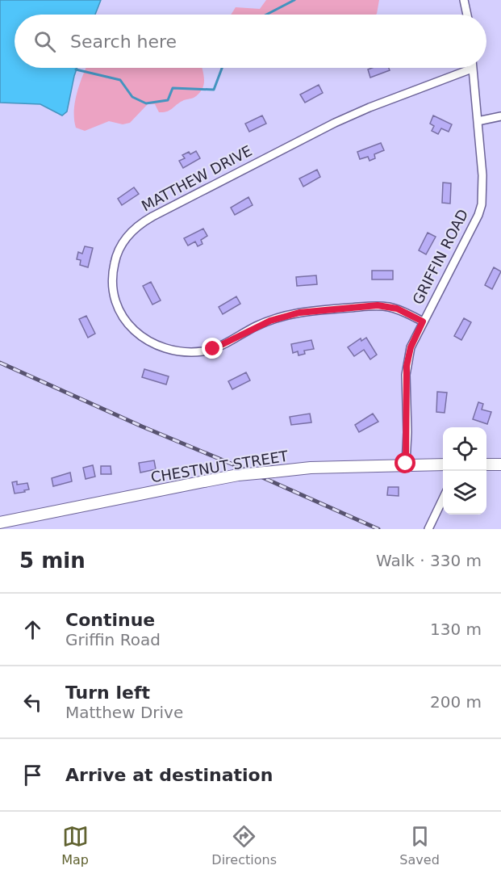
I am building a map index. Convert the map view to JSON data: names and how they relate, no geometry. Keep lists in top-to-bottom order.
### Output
{
  "streets": {
    "main road": ["CHESTNUT STREET"],
    "street": ["MATTHEW DRIVE", "GRIFFIN ROAD"]
  },
  "crossings": [
    ["MATTHEW DRIVE", "GRIFFIN ROAD"],
    ["GRIFFIN ROAD", "CHESTNUT STREET"]
  ],
  "page": {
    "search": "Search here",
    "heading": ["5 min", "Walk · 330 m"],
    "list": [
      ["Continue", "Griffin Road", "130 m"],
      ["Turn left", "Matthew Drive", "200 m"],
      "Arrive at destination"
    ],
    "nav": ["Map", "Directions", "Saved"]
  }
}
